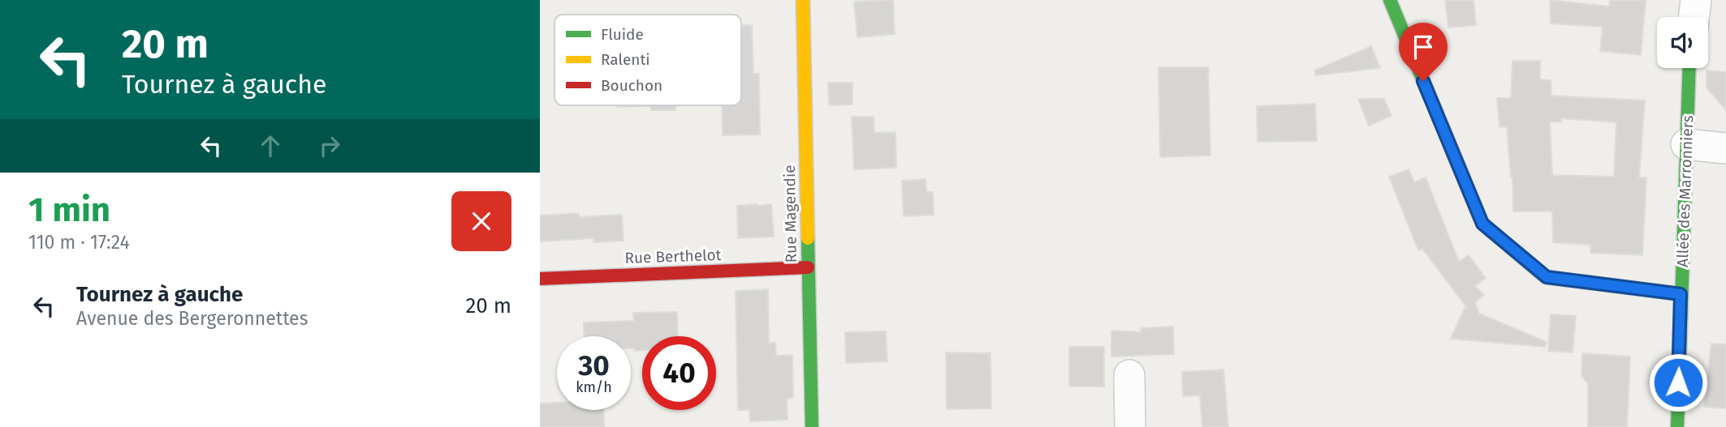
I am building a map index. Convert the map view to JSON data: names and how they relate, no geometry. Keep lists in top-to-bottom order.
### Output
{
  "streets": {
    "street": ["Allée des Marronniers", "Rue Magendie", "Rue Berthelot"]
  },
  "crossings": [
    ["Rue Magendie", "Rue Berthelot"]
  ],
  "legend": ["Fluide", "Ralenti", "Bouchon"],
  "page": {
    "turn": ["20 m", "Tournez à gauche"],
    "heading": ["1 min", "110 m · 17:24"],
    "list": [
      {
        "name": "Tournez à gauche",
        "note": "Avenue des Bergeronnettes",
        "value": "20 m"
      }
    ],
    "speed": "30 km/h",
    "limit": "40"
  }
}
